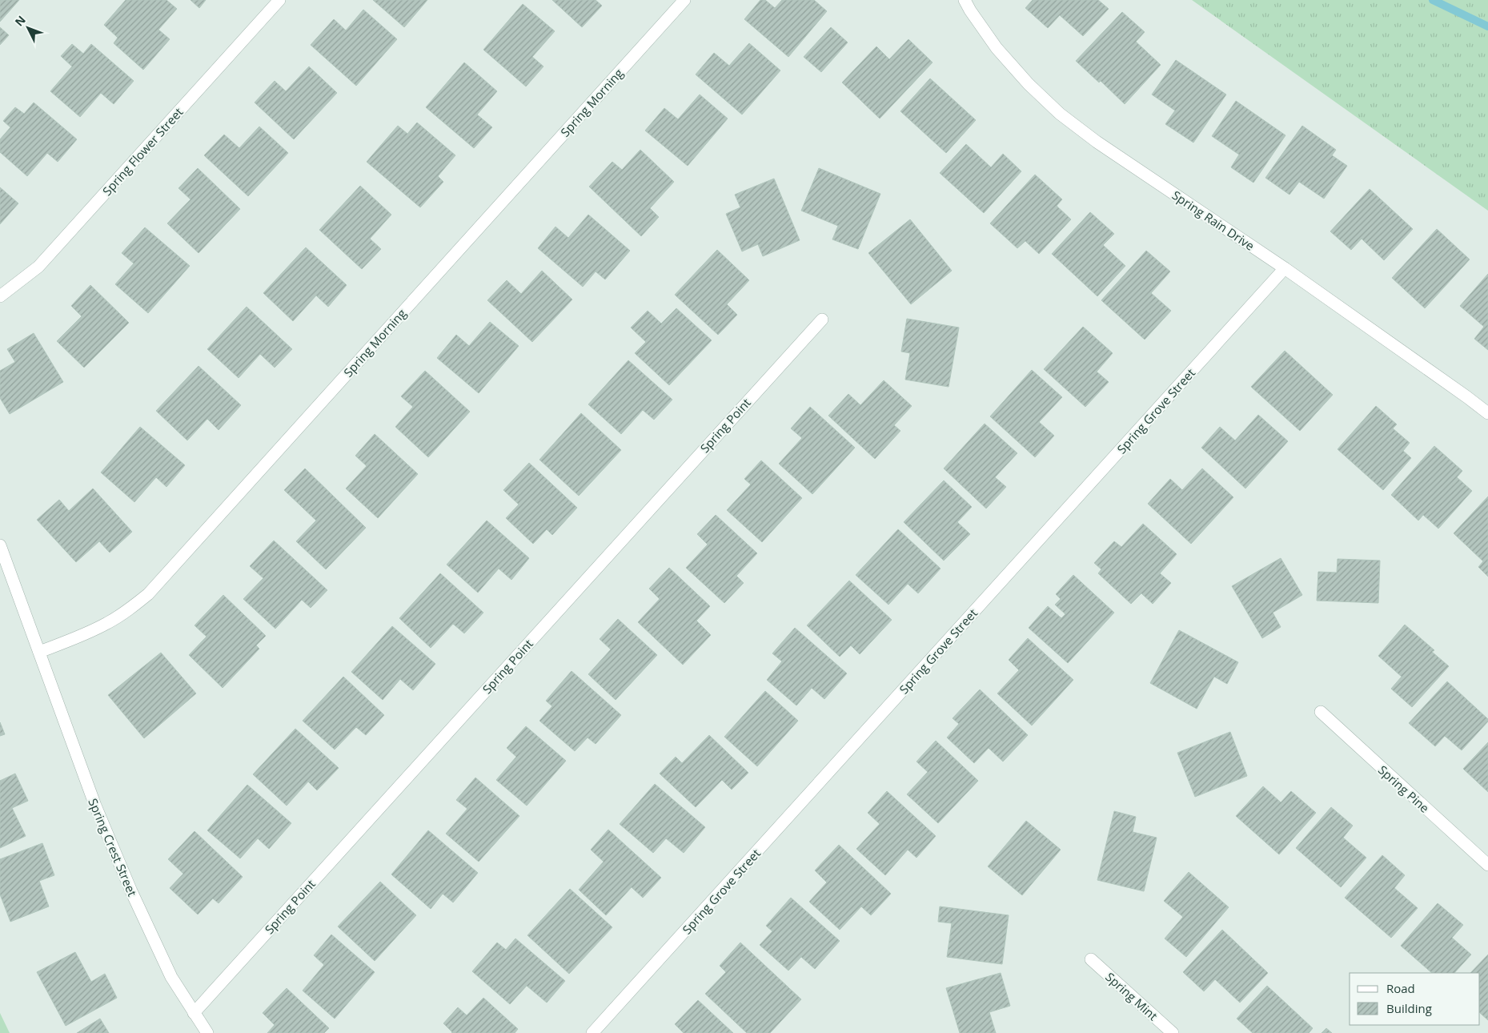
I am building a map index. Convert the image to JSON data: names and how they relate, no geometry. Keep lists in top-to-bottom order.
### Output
{
  "streets": {
    "street": [
      "Spring Morning",
      "Spring Flower Street",
      "Spring Rain Drive",
      "Spring Grove Street",
      "Spring Point",
      "Spring Pine",
      "Spring Crest Street",
      "Spring Mint"
    ]
  },
  "crossings": [
    ["Spring Morning", "Spring Crest Street"],
    ["Spring Rain Drive", "Spring Grove Street"],
    ["Spring Point", "Spring Crest Street"]
  ],
  "legend": ["Road", "Building"],
  "north": "top left"
}
